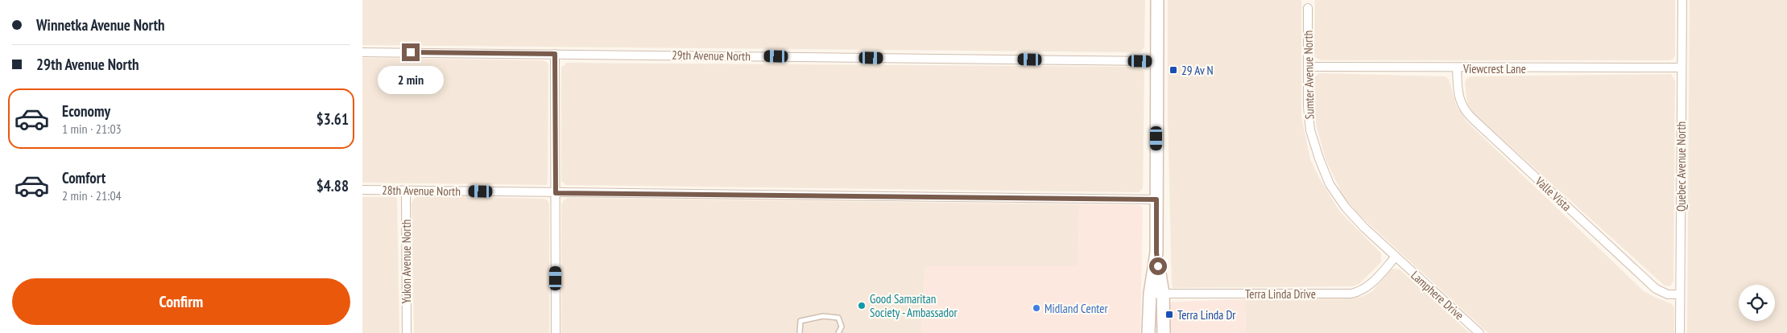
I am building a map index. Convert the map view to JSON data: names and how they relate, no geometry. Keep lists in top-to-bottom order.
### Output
{
  "streets": {
    "street": [
      "29th Avenue North",
      "Viewcrest Lane",
      "Sumter Avenue North",
      "Quebec Avenue North",
      "28th Avenue North",
      "Valle Vista",
      "Yukon Avenue North",
      "Terra Linda Drive",
      "Lamphere Drive"
    ]
  },
  "crossings": [
    ["Viewcrest Lane", "Sumter Avenue North"],
    ["Viewcrest Lane", "Quebec Avenue North"],
    ["Viewcrest Lane", "Valle Vista"],
    ["Sumter Avenue North", "Terra Linda Drive"],
    ["Sumter Avenue North", "Lamphere Drive"],
    ["Quebec Avenue North", "Valle Vista"],
    ["28th Avenue North", "Yukon Avenue North"],
    ["Terra Linda Drive", "Lamphere Drive"]
  ],
  "places": {
    "transit": ["29 Av N", "Terra Linda Dr"],
    "other": ["Good Samaritan Society - Ambassador", "Midland Center"]
  },
  "page": {
    "banner": ["Winnetka Avenue North", "29th Avenue North"],
    "bubble": "2 min",
    "list": [
      {
        "name": "Economy",
        "note": "1 min · 21:03",
        "value": "$3.61"
      },
      {
        "name": "Comfort",
        "note": "2 min · 21:04",
        "value": "$4.88"
      }
    ],
    "buttons": "Confirm"
  }
}
